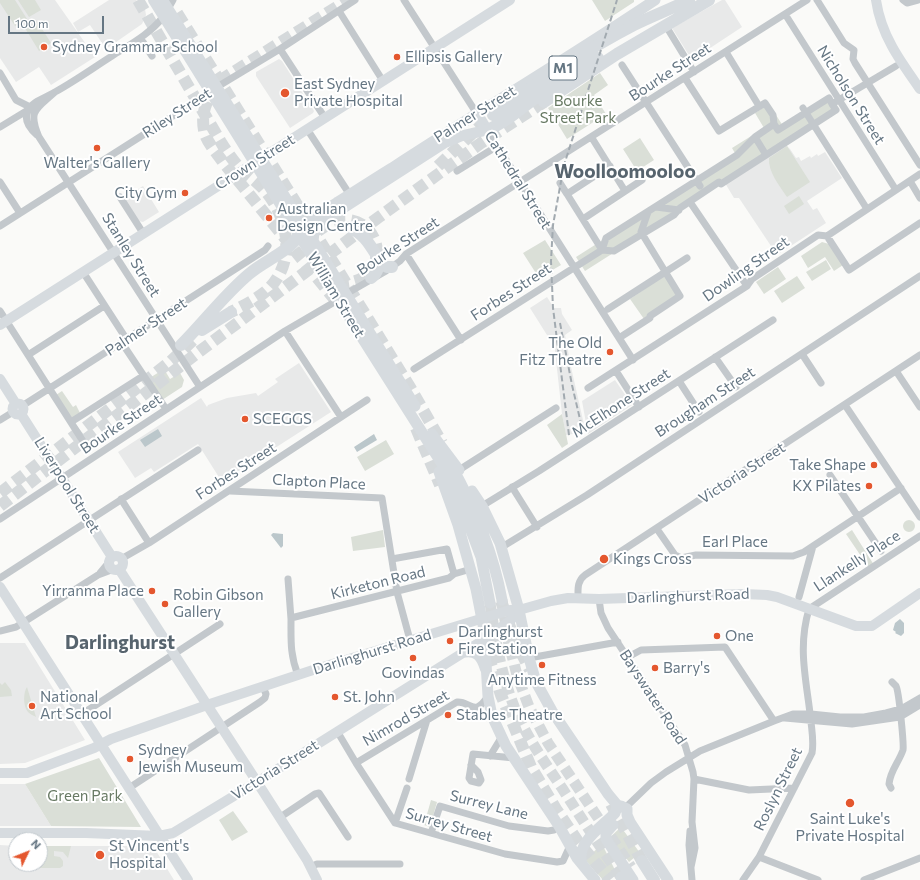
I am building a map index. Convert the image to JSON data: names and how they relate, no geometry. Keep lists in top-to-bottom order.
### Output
{
  "streets": {
    "highway": ["M1"],
    "main road": ["Palmer Street", "Cathedral Street", "William Street"],
    "street": [
      "Bourke Street",
      "Nicholson Street",
      "Riley Street",
      "Crown Street",
      "Stanley Street",
      "Dowling Street",
      "Forbes Street",
      "Brougham Street",
      "McElhone Street",
      "Victoria Street",
      "Clapton Place",
      "Liverpool Street",
      "Earl Place",
      "Llankelly Place",
      "Kirketon Road",
      "Darlinghurst Road",
      "Bayswater Road",
      "Nimrod Street",
      "Roslyn Street",
      "Surrey Lane",
      "Surrey Street"
    ]
  },
  "crossings": [
    ["Bourke Street", "Nicholson Street"],
    ["Bourke Street", "Cathedral Street"],
    ["Bourke Street", "Stanley Street"],
    ["Bourke Street", "William Street"],
    ["Bourke Street", "Liverpool Street"],
    ["Nicholson Street", "Dowling Street"],
    ["Nicholson Street", "Forbes Street"],
    ["Riley Street", "Stanley Street"],
    ["Riley Street", "William Street"],
    ["Palmer Street", "Cathedral Street"],
    ["Palmer Street", "Stanley Street"],
    ["Palmer Street", "William Street"],
    ["Palmer Street", "Liverpool Street"],
    ["Crown Street", "Cathedral Street"],
    ["Crown Street", "Stanley Street"],
    ["Crown Street", "William Street"],
    ["Cathedral Street", "Dowling Street"],
    ["Cathedral Street", "Forbes Street"],
    ["Forbes Street", "Clapton Place"],
    ["Forbes Street", "Liverpool Street"],
    ["Victoria Street", "Liverpool Street"],
    ["Victoria Street", "Earl Place"],
    ["Victoria Street", "Darlinghurst Road"],
    ["Victoria Street", "Surrey Street"],
    ["Liverpool Street", "Darlinghurst Road"],
    ["Llankelly Place", "Darlinghurst Road"],
    ["Llankelly Place", "Roslyn Street"],
    ["Darlinghurst Road", "Bayswater Road"],
    ["Darlinghurst Road", "Roslyn Street"],
    ["Nimrod Street", "Surrey Street"],
    ["Surrey Lane", "Surrey Street"]
  ],
  "districts": ["Woolloomooloo", "Darlinghurst"],
  "parks": ["Bourke Street Park", "Green Park"],
  "places": [
    "Sydney Grammar School",
    "Ellipsis Gallery",
    "East Sydney Private Hospital",
    "Walter's Gallery",
    "City Gym",
    "Australian Design Centre",
    "The Old Fitz Theatre",
    "SCEGGS",
    "Take Shape",
    "KX Pilates",
    "Kings Cross",
    "Yirranma Place",
    "Robin Gibson Gallery",
    "One",
    "Darlinghurst Fire Station",
    "Govindas",
    "Anytime Fitness",
    "Barry's",
    "St. John",
    "National Art School",
    "Stables Theatre",
    "Sydney Jewish Museum",
    "Saint Luke's Private Hospital",
    "St Vincent's Hospital"
  ],
  "scale_bar": "100 m",
  "north": "top right"
}
